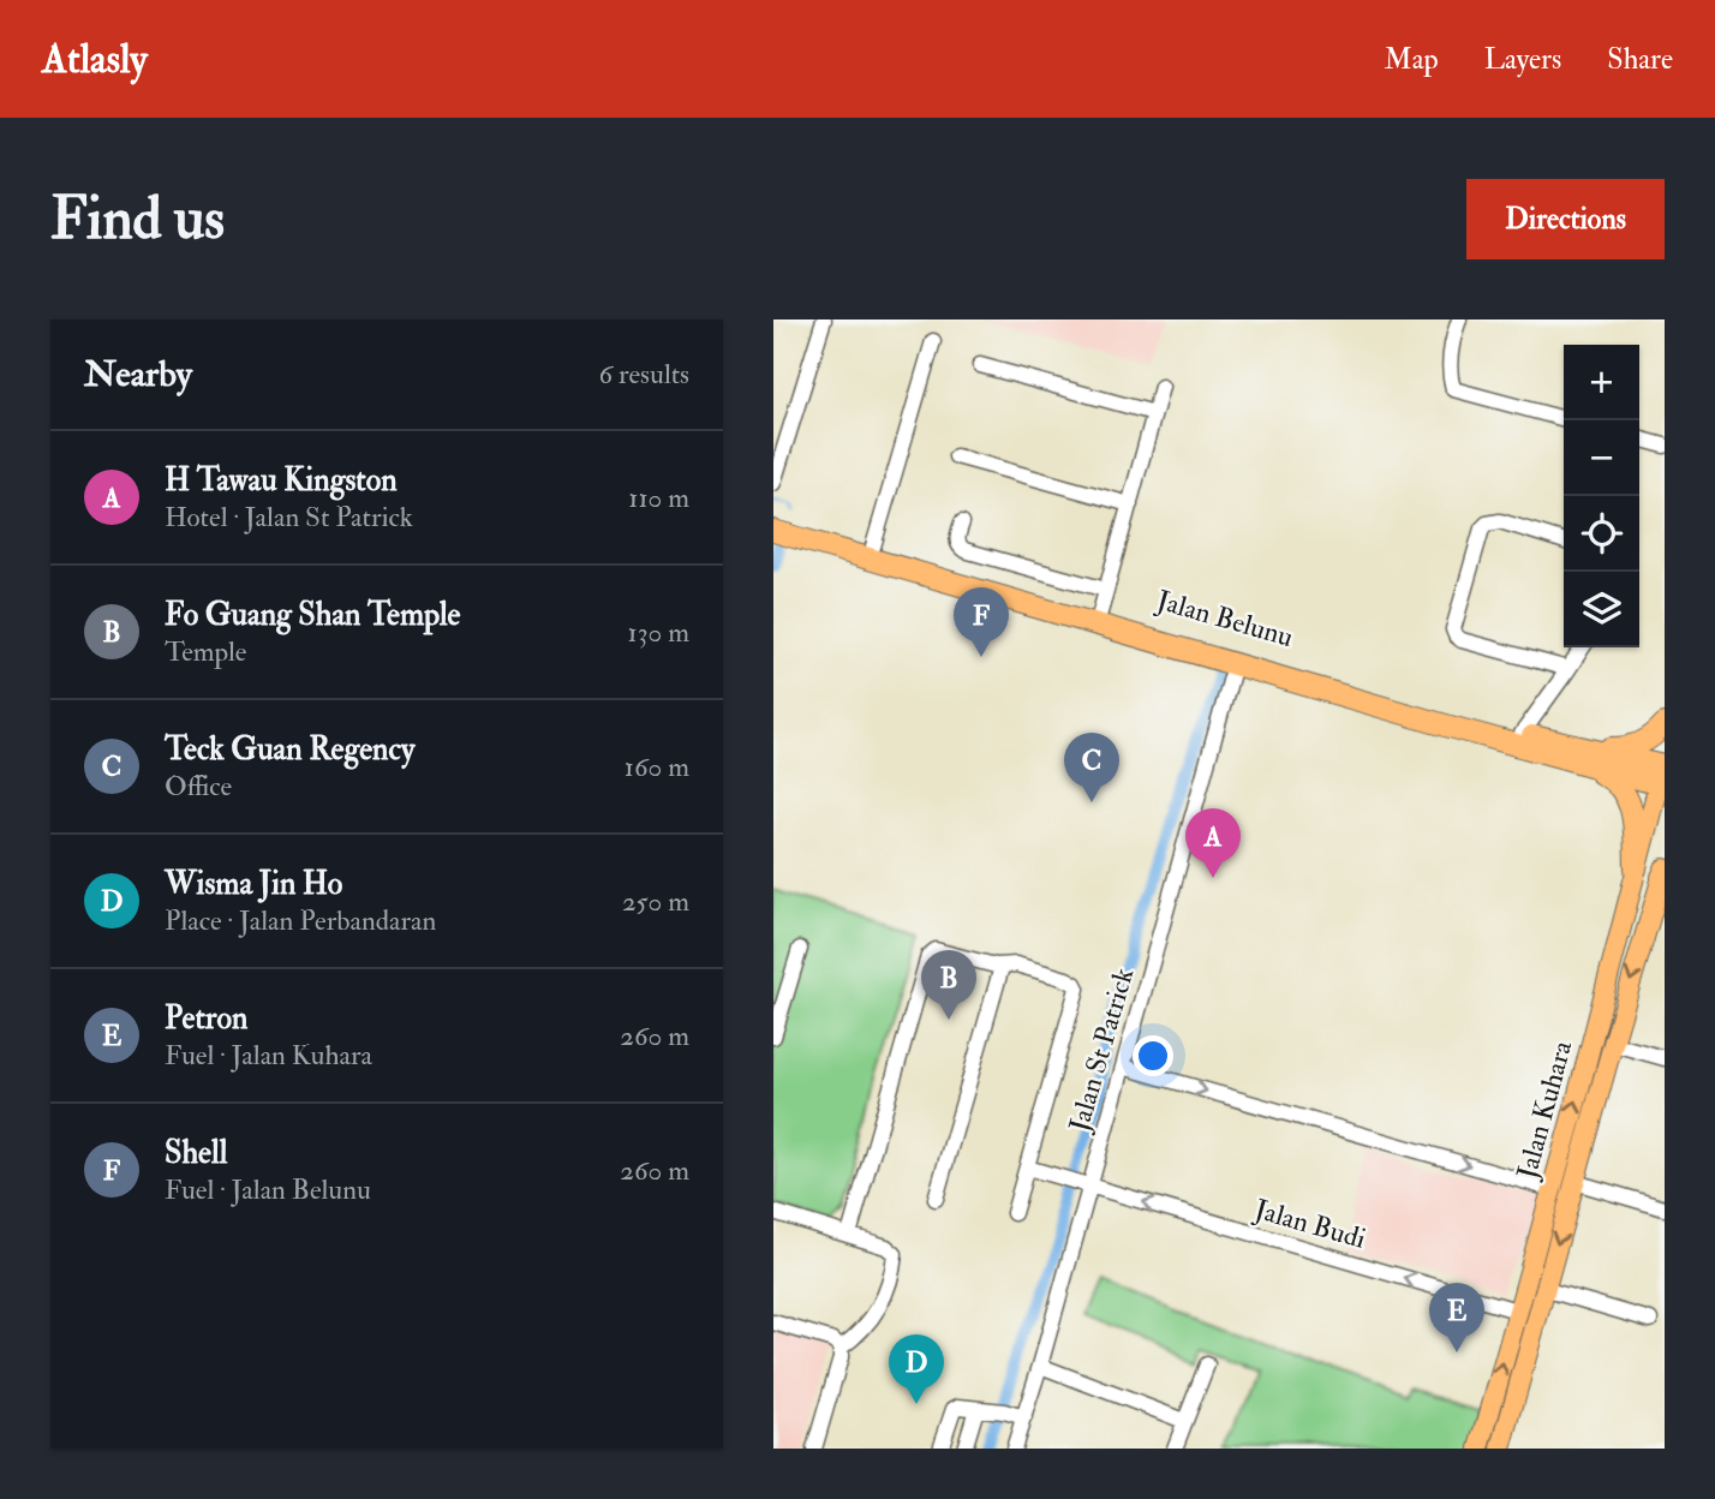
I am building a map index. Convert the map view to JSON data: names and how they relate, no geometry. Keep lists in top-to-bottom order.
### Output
{
  "streets": {
    "highway": ["Jalan Belunu"],
    "main road": ["Jalan Kuhara"],
    "street": ["Jalan St Patrick", "Jalan Budi"]
  },
  "crossings": [
    ["Jalan Belunu", "Jalan St Patrick"],
    ["Jalan Belunu", "Jalan Kuhara"],
    ["Jalan St Patrick", "Jalan Budi"],
    ["Jalan Kuhara", "Jalan Budi"]
  ],
  "page": {
    "header": "Atlasly",
    "nav": ["Map", "Layers", "Share"],
    "buttons": "Directions",
    "title": "Find us",
    "heading": ["Nearby", "6 results"],
    "map_buttons": ["+", "−"],
    "list": [
      {
        "mark": "A",
        "name": "H Tawau Kingston",
        "note": "Hotel · Jalan St Patrick",
        "value": "110 m"
      },
      {
        "mark": "B",
        "name": "Fo Guang Shan Temple",
        "note": "Temple",
        "value": "130 m"
      },
      {
        "mark": "C",
        "name": "Teck Guan Regency",
        "note": "Office",
        "value": "160 m"
      },
      {
        "mark": "D",
        "name": "Wisma Jin Ho",
        "note": "Place · Jalan Perbandaran",
        "value": "250 m"
      },
      {
        "mark": "E",
        "name": "Petron",
        "note": "Fuel · Jalan Kuhara",
        "value": "260 m"
      },
      {
        "mark": "F",
        "name": "Shell",
        "note": "Fuel · Jalan Belunu",
        "value": "260 m"
      }
    ],
    "pins": [
      "F",
      "C",
      "A",
      "B",
      "E",
      "D"
    ]
  }
}
